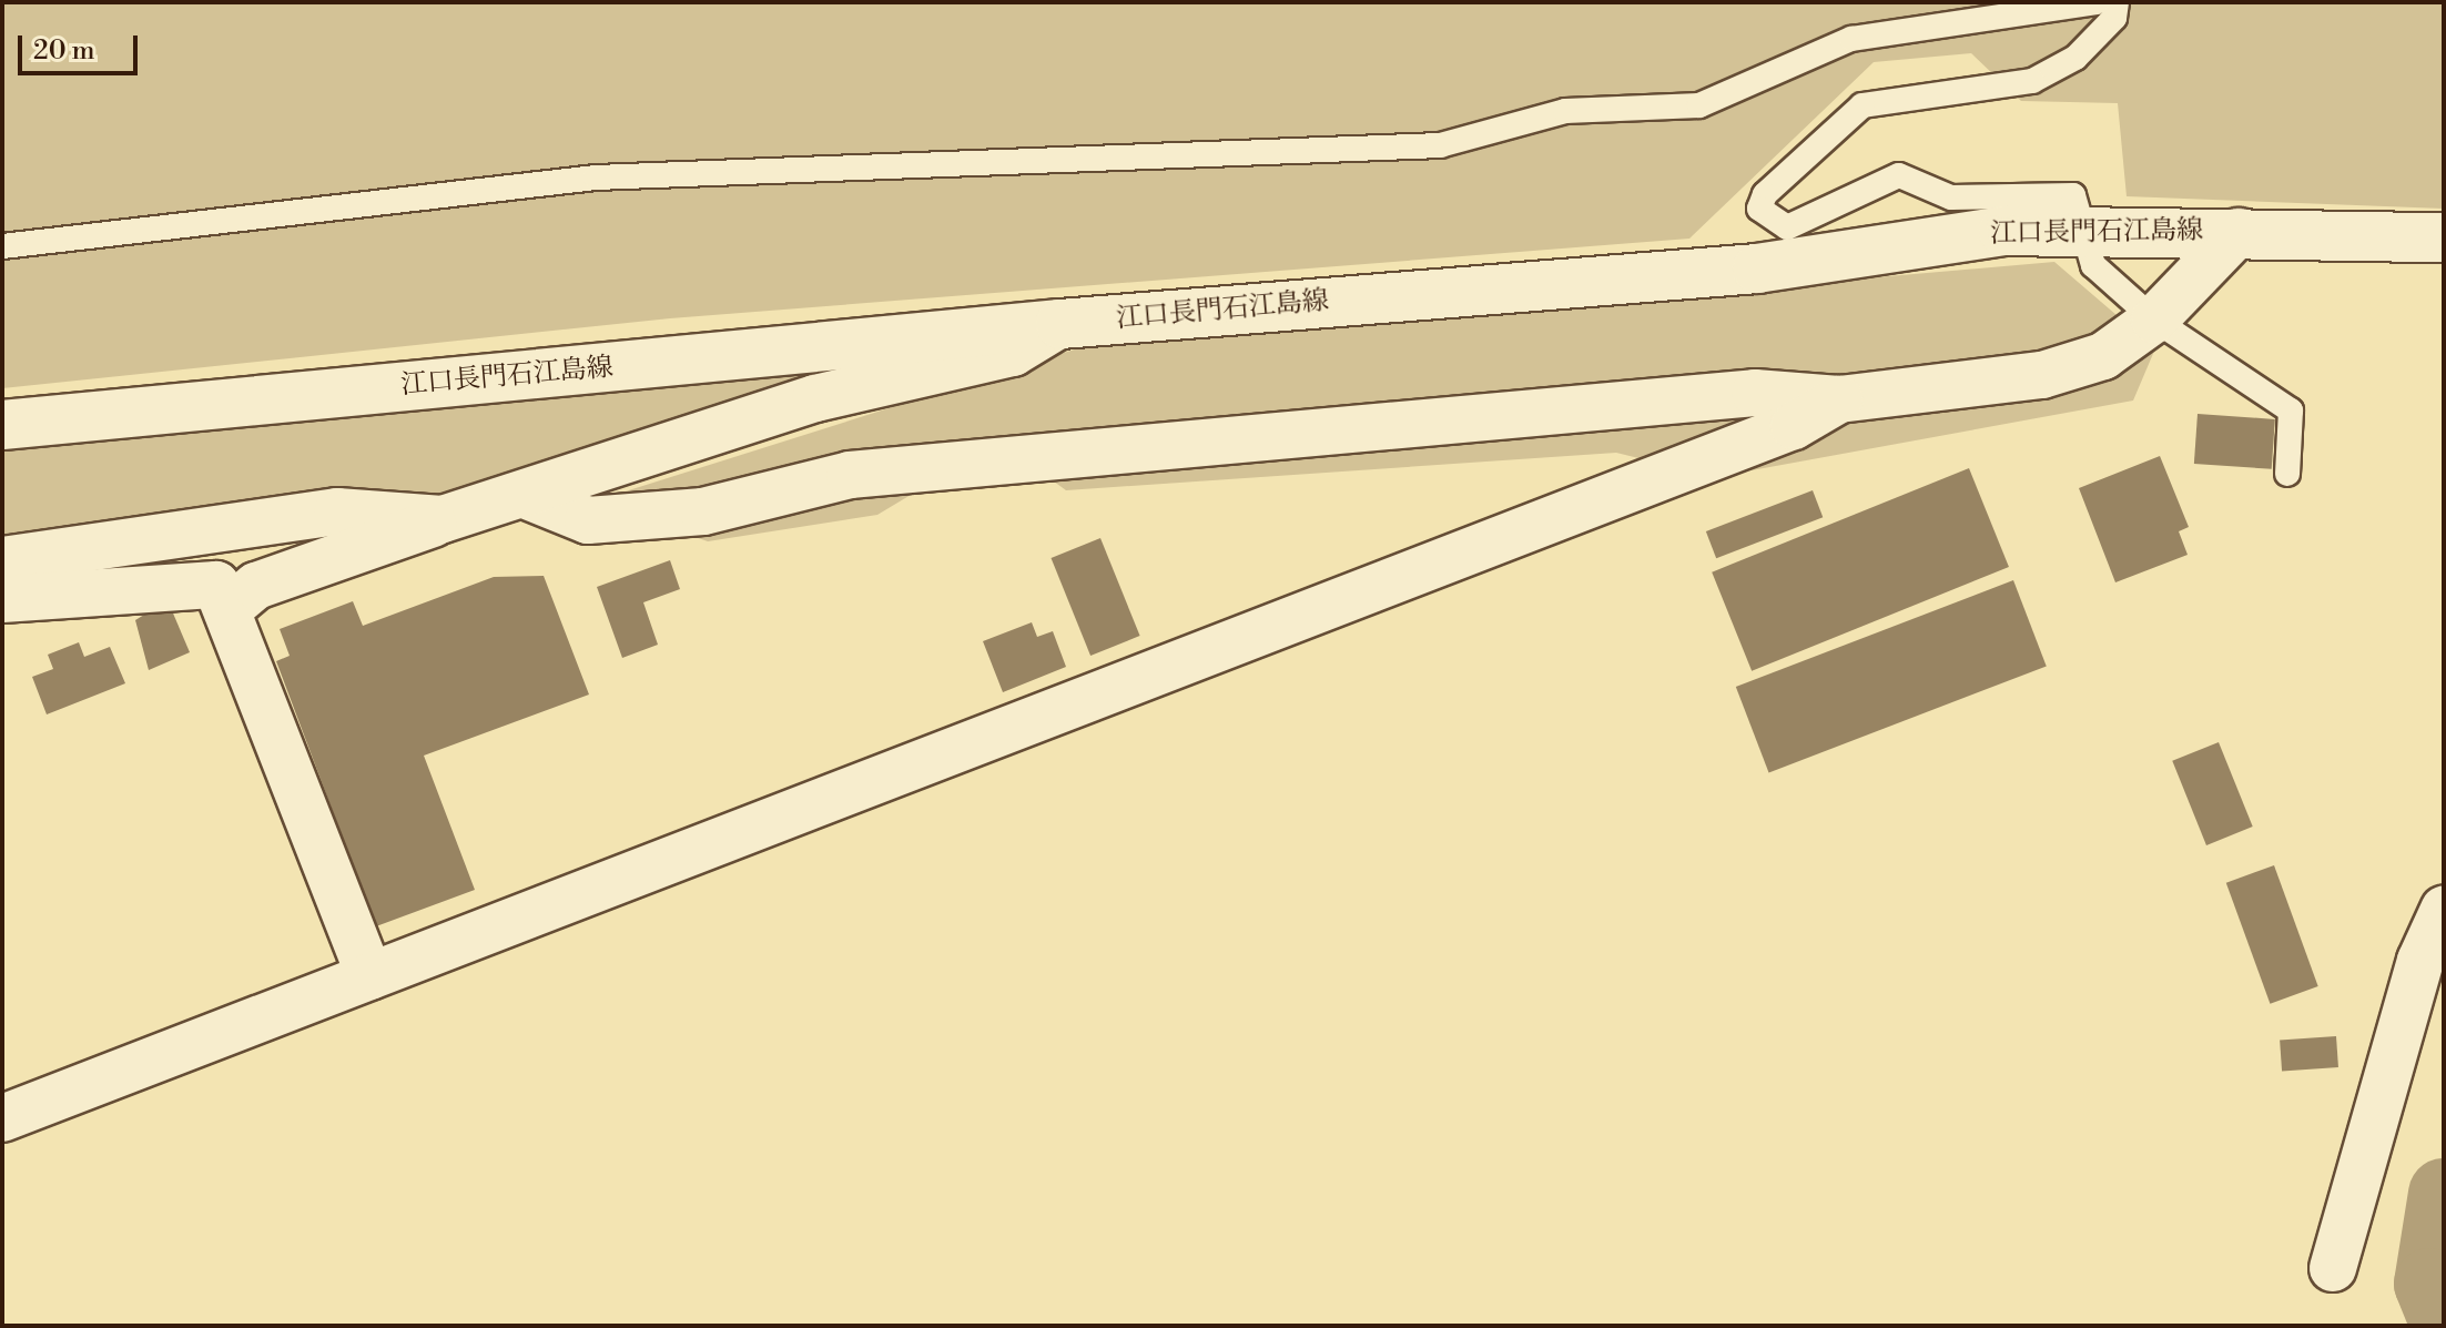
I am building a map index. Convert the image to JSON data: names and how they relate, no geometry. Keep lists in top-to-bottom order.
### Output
{
  "streets": {
    "main road": ["江口長門石江島線"]
  },
  "scale_bar": "20 m"
}
